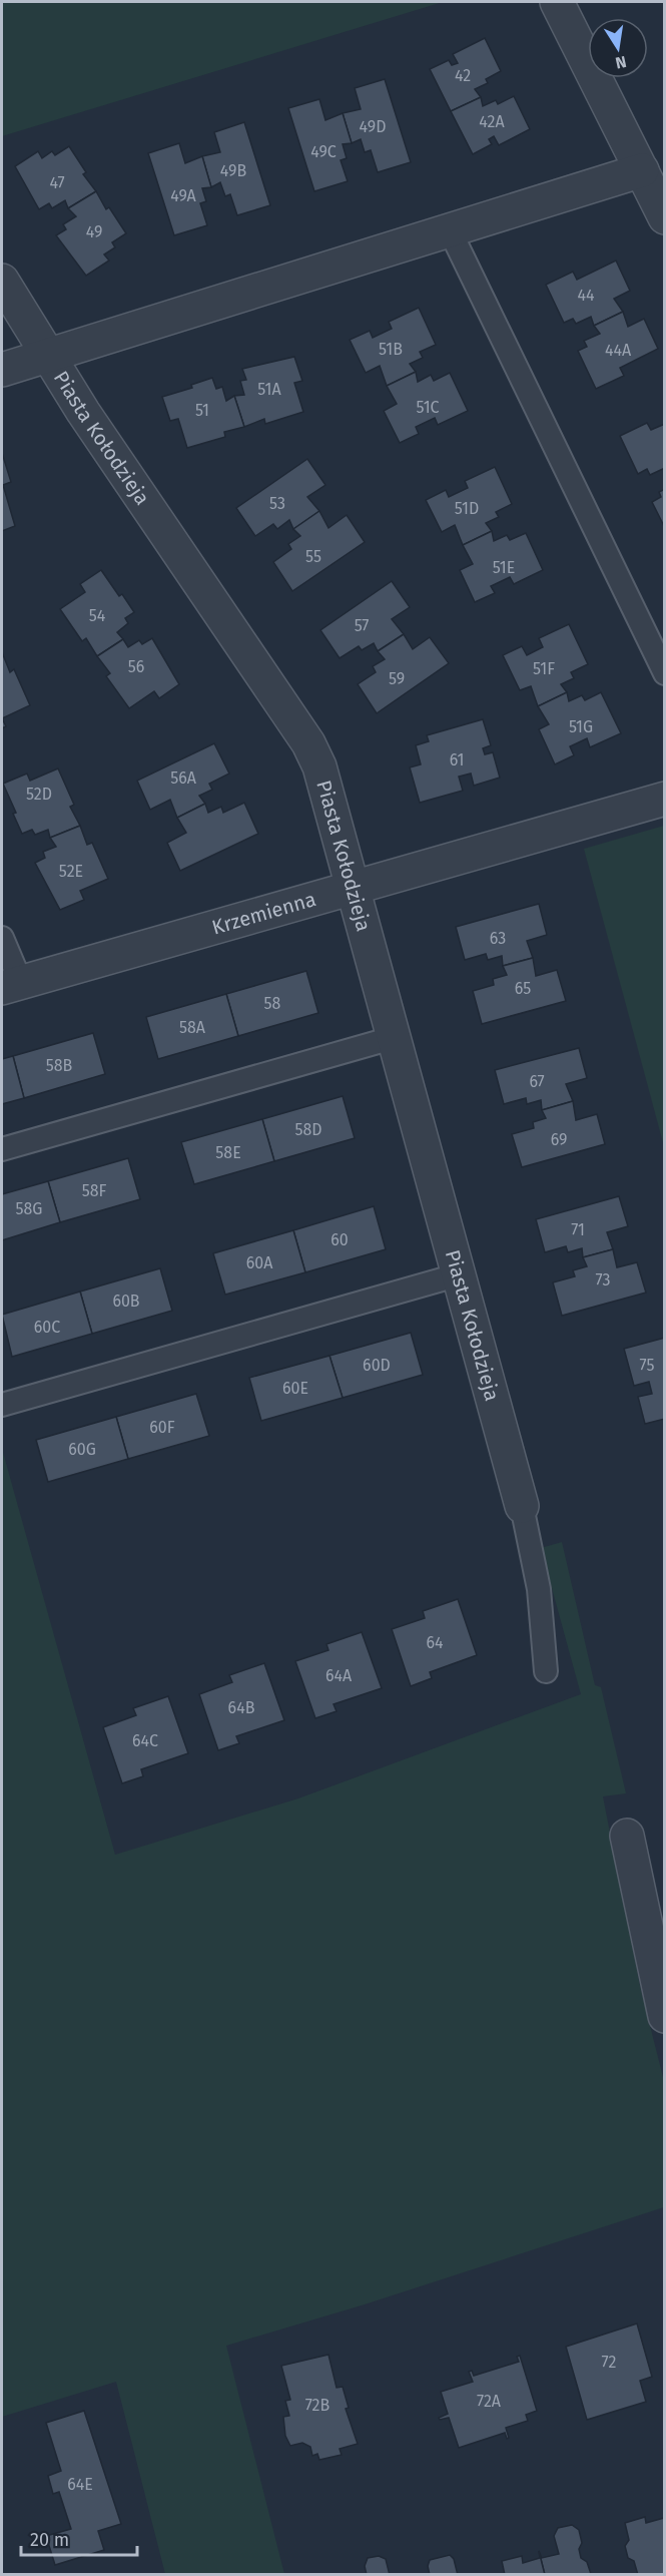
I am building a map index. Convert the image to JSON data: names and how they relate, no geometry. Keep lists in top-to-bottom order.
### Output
{
  "streets": {
    "street": ["Piasta Kołodzieja", "Krzemienna"]
  },
  "crossings": [
    ["Piasta Kołodzieja", "Krzemienna"]
  ],
  "house_numbers": [
    "42",
    "42A",
    "49D",
    "49C",
    "49B",
    "47",
    "49A",
    "49",
    "44",
    "51B",
    "44A",
    "51A",
    "51C",
    "51",
    "53",
    "51D",
    "55",
    "51E",
    "54",
    "57",
    "56",
    "51F",
    "59",
    "51G",
    "61",
    "56A",
    "52D",
    "52E",
    "63",
    "65",
    "58",
    "58A",
    "58B",
    "67",
    "58D",
    "69",
    "58E",
    "58F",
    "58G",
    "71",
    "60",
    "60A",
    "73",
    "60B",
    "60C",
    "60D",
    "75",
    "60E",
    "60F",
    "60G",
    "64",
    "64A",
    "64B",
    "64C",
    "72",
    "72A",
    "72B",
    "64E"
  ],
  "scale_bar": "20 m",
  "north": "bottom"
}
